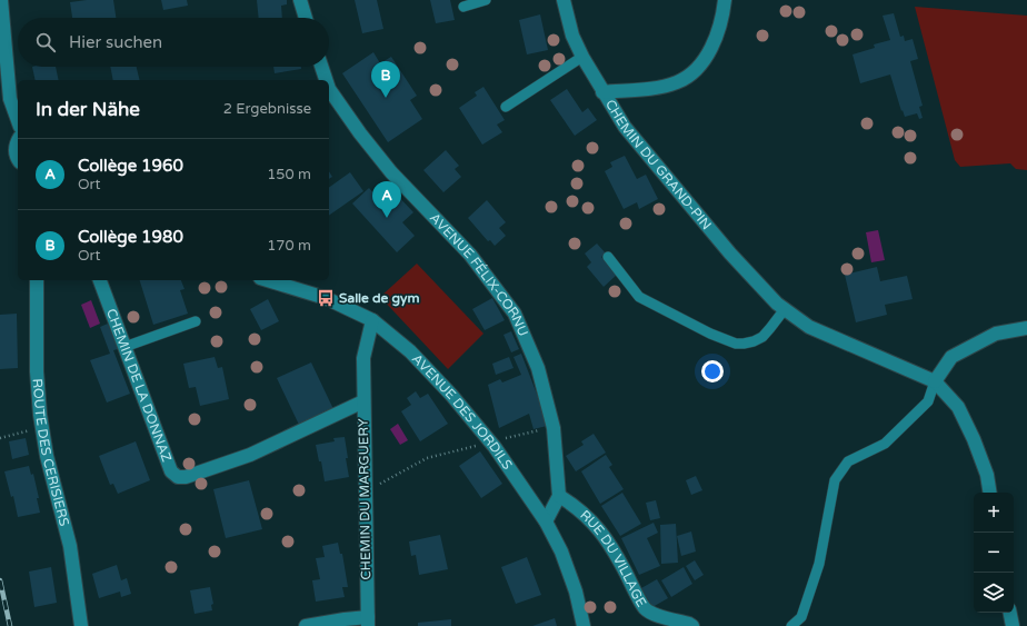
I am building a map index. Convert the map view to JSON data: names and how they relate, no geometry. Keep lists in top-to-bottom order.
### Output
{
  "streets": {
    "street": [
      "CHEMIN DU GRAND-PIN",
      "AVENUE FÉLIX-CORNU",
      "CHEMIN DE LA DONNAZ",
      "AVENUE DES JORDILS",
      "ROUTE DES CERISIERS",
      "CHEMIN DU MARGUERY",
      "RUE DU VILLAGE"
    ]
  },
  "crossings": [
    ["AVENUE FÉLIX-CORNU", "RUE DU VILLAGE"],
    ["CHEMIN DE LA DONNAZ", "CHEMIN DU MARGUERY"],
    ["AVENUE DES JORDILS", "CHEMIN DU MARGUERY"]
  ],
  "places": {
    "bus stop": ["Salle de gym"]
  },
  "page": {
    "search": "Hier suchen",
    "pins": ["B", "A"],
    "heading": ["In der Nähe", "2 Ergebnisse"],
    "list": [
      {
        "mark": "A",
        "name": "Collège 1960",
        "note": "Ort",
        "value": "150 m"
      },
      {
        "mark": "B",
        "name": "Collège 1980",
        "note": "Ort",
        "value": "170 m"
      }
    ],
    "map_buttons": ["+", "−"]
  }
}
